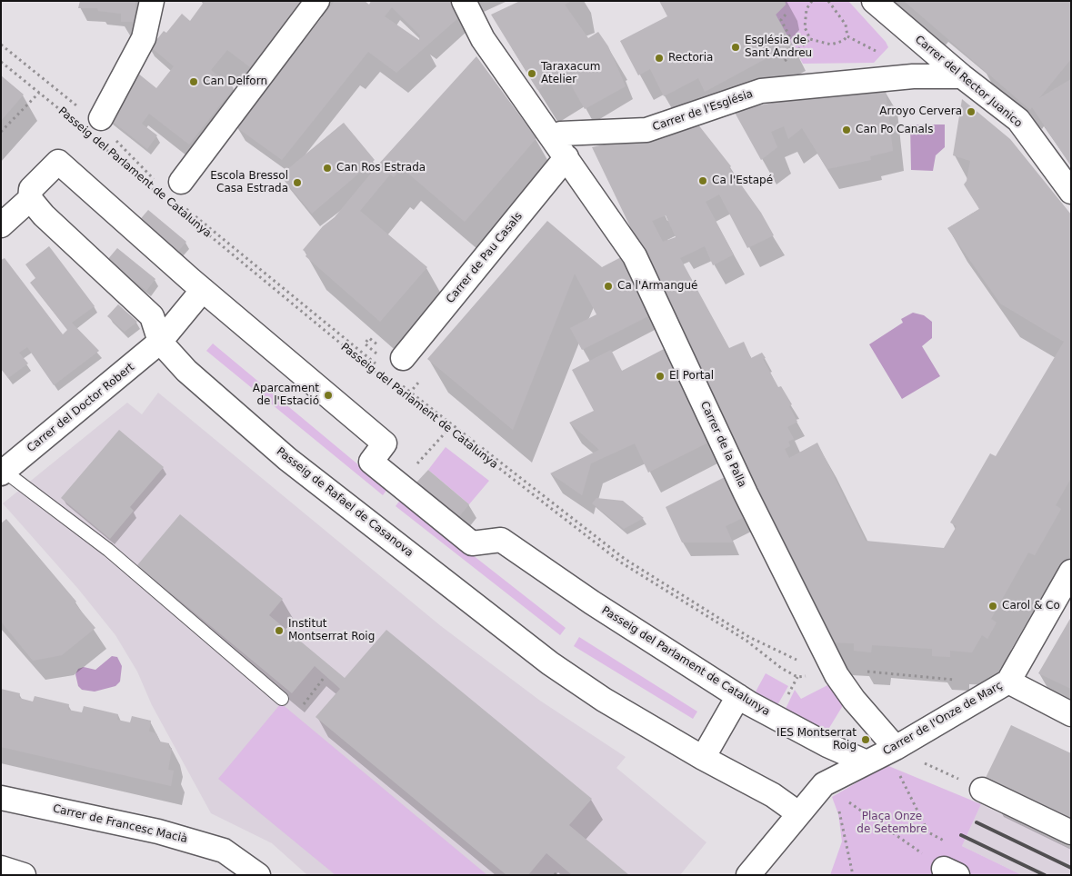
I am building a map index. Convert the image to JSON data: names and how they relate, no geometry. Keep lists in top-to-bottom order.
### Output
{
  "streets": {
    "street": [
      "Carrer del Rector Juanico",
      "Carrer de l'Església",
      "Passeig del Parlament de Catalunya",
      "Carrer de Pau Casals",
      "Carrer del Doctor Robert",
      "Carrer de la Palla",
      "Passeig de Rafael de Casanova",
      "Carrer de l'Onze de Març",
      "Carrer de Francesc Macià"
    ]
  },
  "crossings": [
    ["Carrer del Rector Juanico", "Carrer de l'Església"],
    ["Carrer de l'Església", "Carrer de la Palla"],
    ["Passeig del Parlament de Catalunya", "Carrer del Doctor Robert"],
    ["Passeig del Parlament de Catalunya", "Carrer de la Palla"],
    ["Passeig del Parlament de Catalunya", "Passeig de Rafael de Casanova"],
    ["Passeig del Parlament de Catalunya", "Carrer de l'Onze de Març"],
    ["Carrer de Pau Casals", "Carrer de la Palla"],
    ["Carrer del Doctor Robert", "Passeig de Rafael de Casanova"],
    ["Carrer de la Palla", "Carrer de l'Onze de Març"],
    ["Passeig de Rafael de Casanova", "Carrer de l'Onze de Març"]
  ],
  "parks": ["Plaça Onze de Setembre"],
  "places": [
    "Església de Sant Andreu",
    "Rectoria",
    "Taraxacum Atelier",
    "Can Delforn",
    "Arroyo Cervera",
    "Can Po Canals",
    "Can Ros Estrada",
    "Ca l'Estapé",
    "Escola Bressol Casa Estrada",
    "Ca l'Armangué",
    "El Portal",
    "Aparcament de l'Estació",
    "Carol & Co",
    "Institut Montserrat Roig",
    "IES Montserrat Roig"
  ]
}
